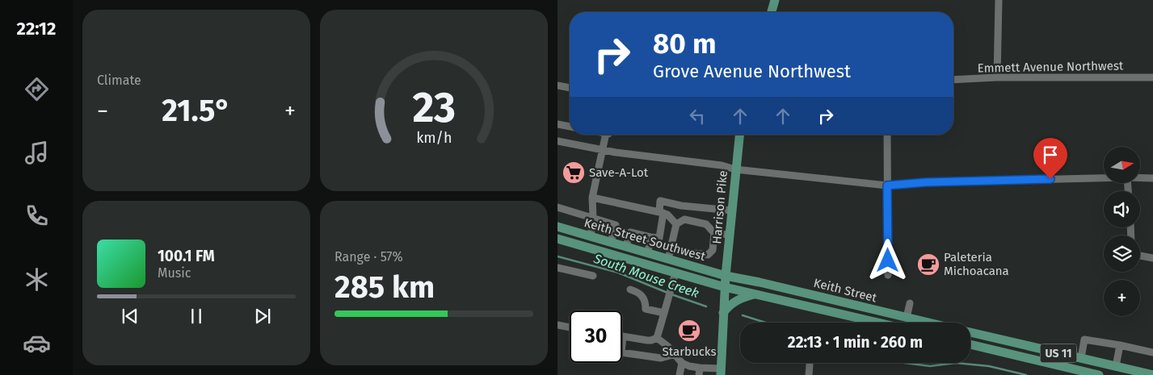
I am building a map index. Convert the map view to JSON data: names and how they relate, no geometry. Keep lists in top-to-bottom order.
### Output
{
  "streets": {
    "main road": [
      "Harrison Pike",
      "Keith Street Southwest",
      "Keith Street",
      "US 11"
    ],
    "street": ["Emmett Avenue Northwest"]
  },
  "crossings": [
    ["Harrison Pike", "Keith Street Southwest"],
    ["Harrison Pike", "Keith Street"],
    ["Keith Street Southwest", "Keith Street"]
  ],
  "water": ["South Mouse Creek"],
  "places": {
    "supermarket": ["Save-A-Lot"],
    "cafe": ["Paleteria Michoacana", "Starbucks"]
  },
  "north": "right",
  "page": {
    "tabs": "22:12",
    "tile": [
      "Climate",
      ["Range · 57%", "285 km"]
    ],
    "turn": ["80 m", "Grove Avenue Northwest"],
    "heat": ["−", "21.5°", "+"],
    "map_buttons": "+",
    "song": ["100.1 FM", "Music"],
    "limit": "30",
    "trip": "22:13 · 1 min · 260 m",
    "gauge": ["23", "km/h"]
  }
}
